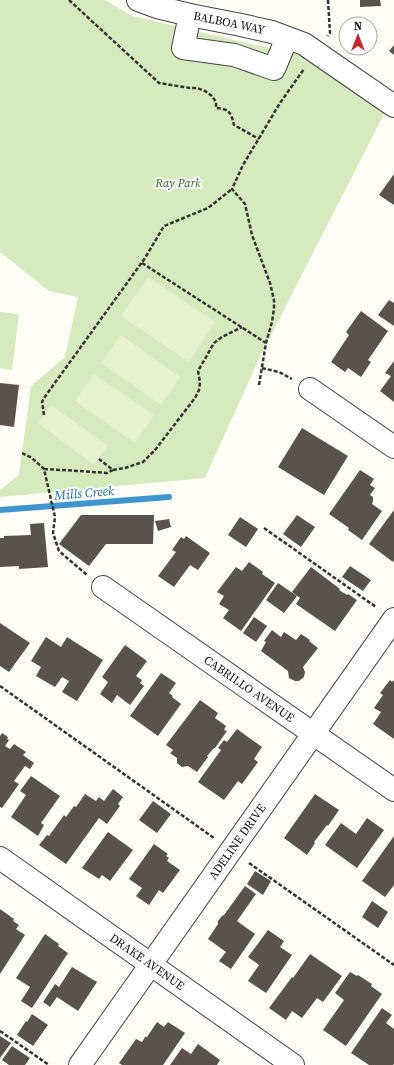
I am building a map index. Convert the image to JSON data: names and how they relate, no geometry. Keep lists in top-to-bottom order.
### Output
{
  "streets": {
    "street": [
      "BALBOA WAY",
      "CABRILLO AVENUE",
      "ADELINE DRIVE",
      "DRAKE AVENUE"
    ]
  },
  "crossings": [
    ["CABRILLO AVENUE", "ADELINE DRIVE"],
    ["ADELINE DRIVE", "DRAKE AVENUE"]
  ],
  "water": ["Mills Creek"],
  "parks": ["Ray Park"],
  "north": "top"
}
